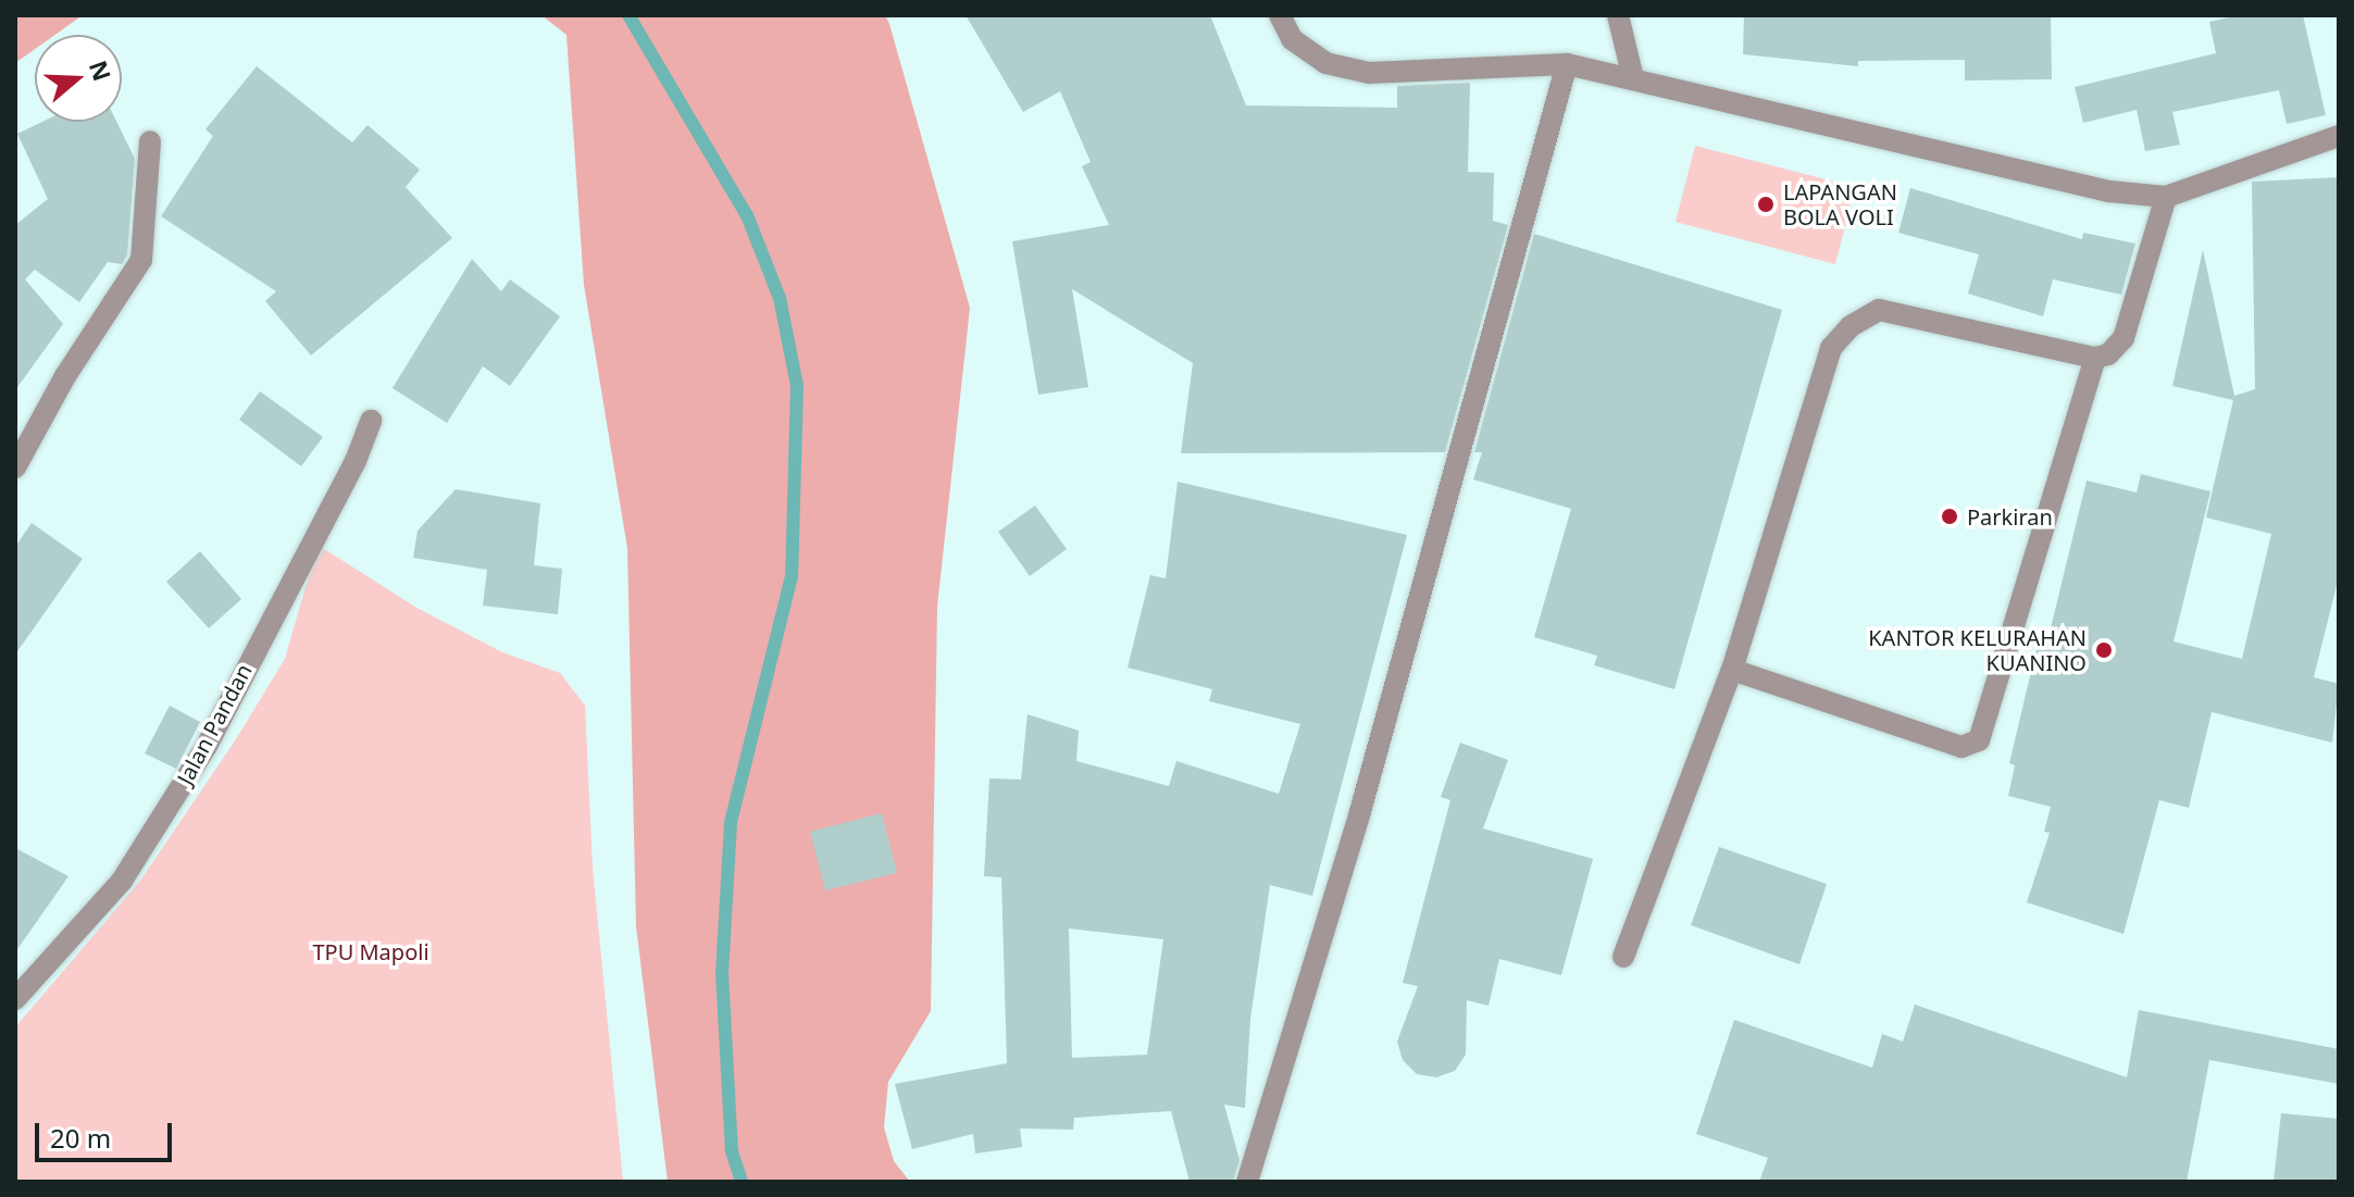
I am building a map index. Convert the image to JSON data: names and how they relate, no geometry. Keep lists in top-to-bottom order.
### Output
{
  "streets": {
    "street": ["Jalan Pandan"]
  },
  "parks": ["TPU Mapoli"],
  "places": ["LAPANGAN BOLA VOLI", "Parkiran", "KANTOR KELURAHAN KUANINO"],
  "scale_bar": "20 m",
  "north": "right"
}
